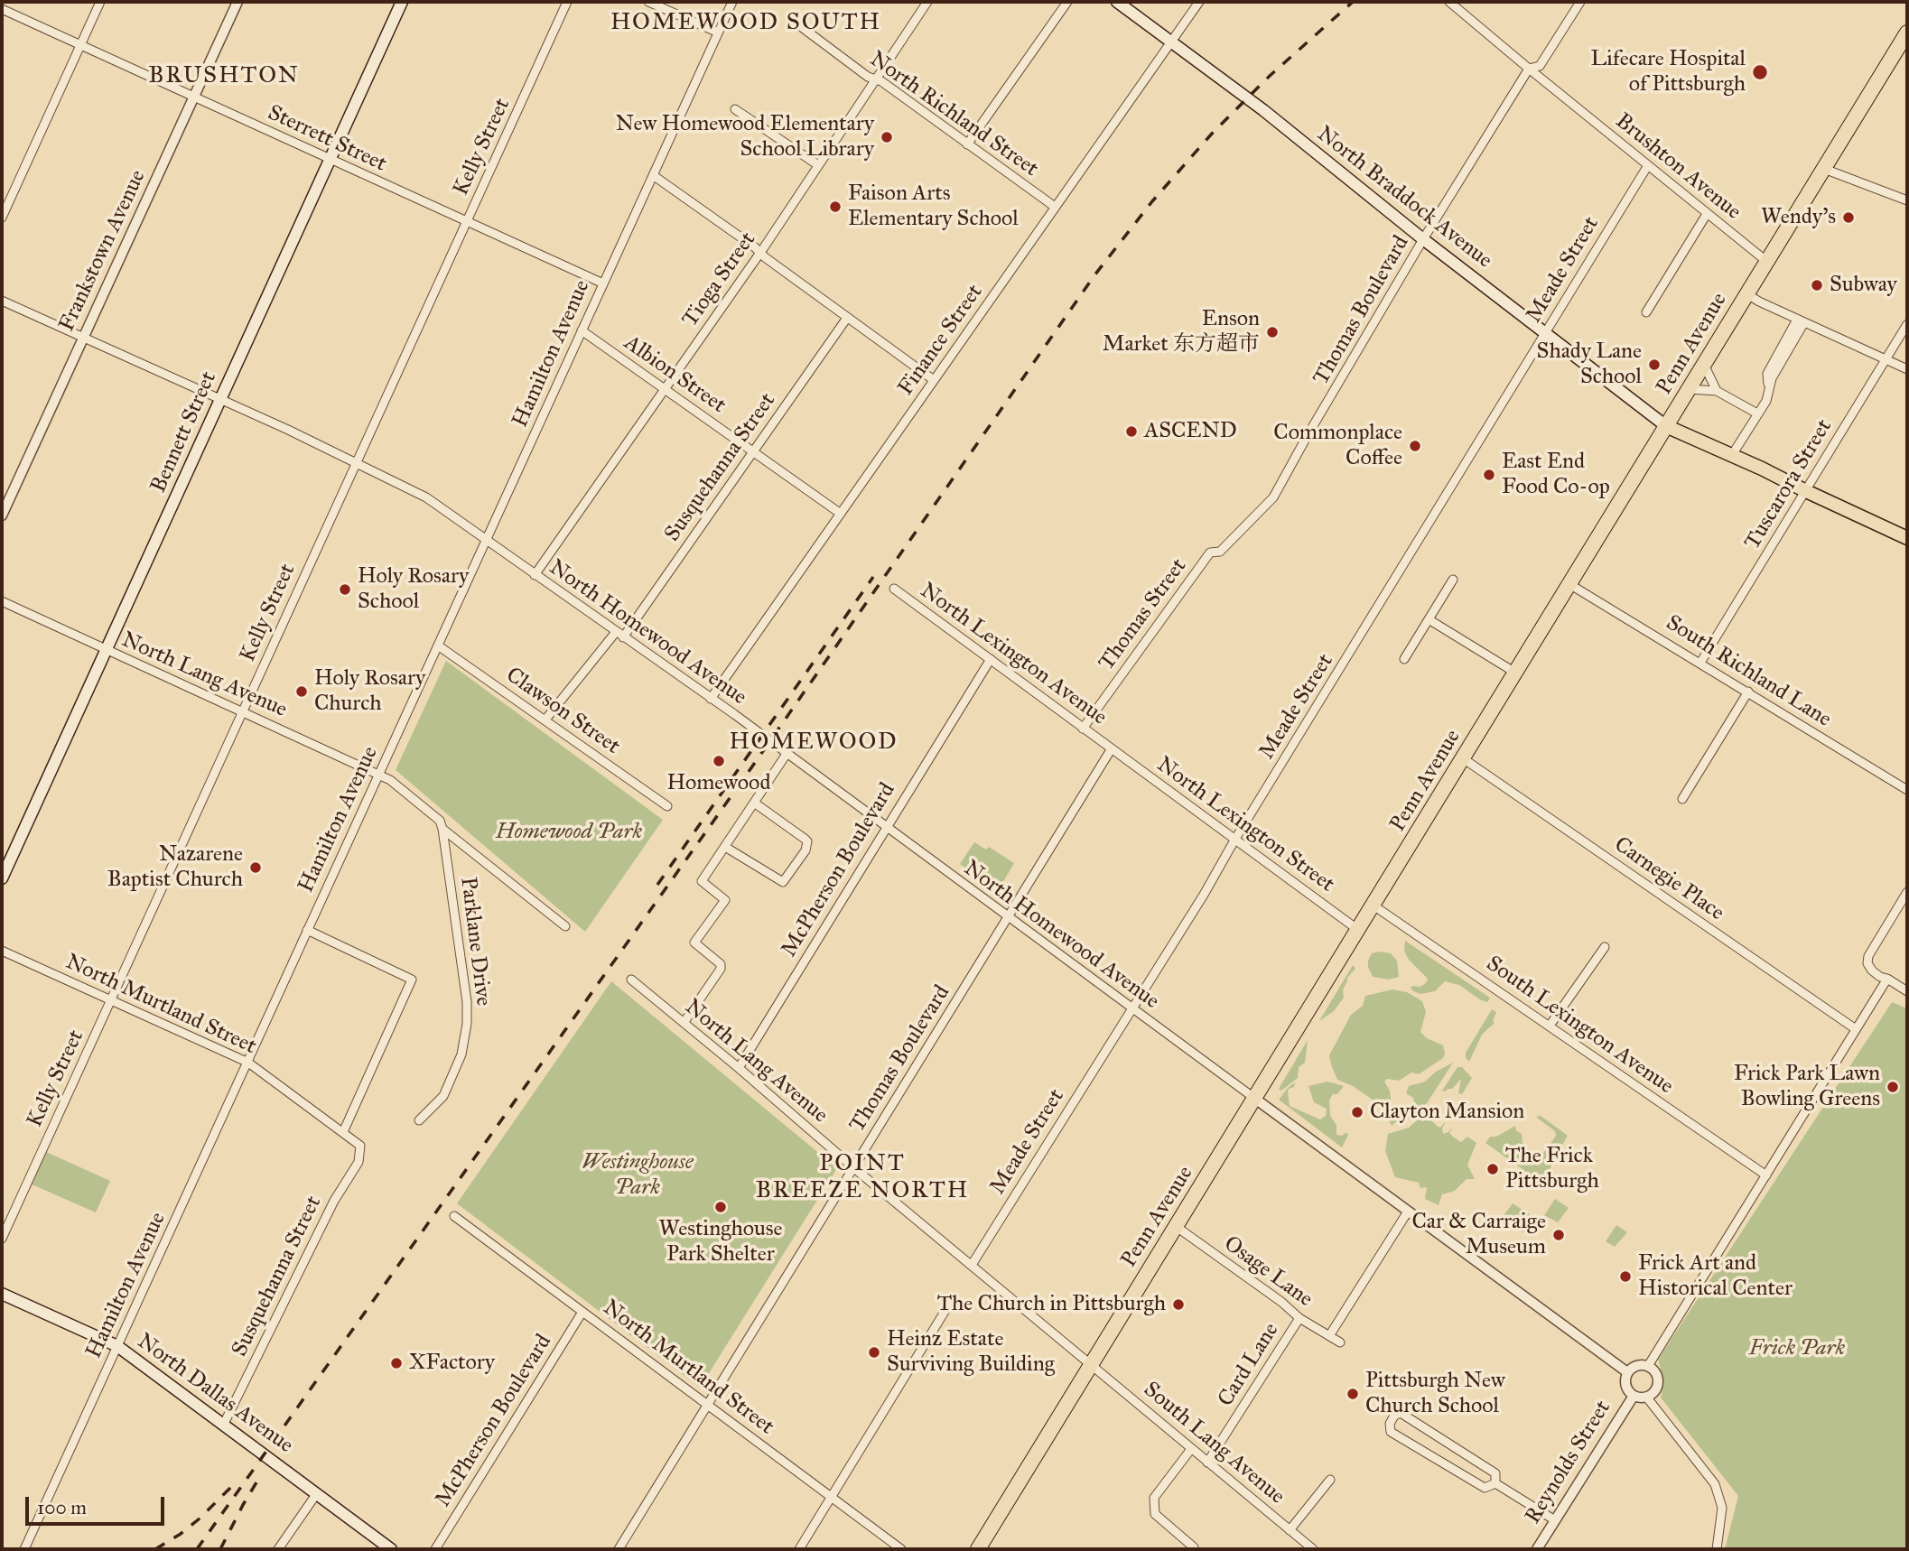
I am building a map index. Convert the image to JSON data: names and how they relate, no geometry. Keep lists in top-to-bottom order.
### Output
{
  "streets": {
    "highway": ["Penn Avenue"],
    "main road": ["North Braddock Avenue", "Bennett Street", "North Dallas Avenue"],
    "street": [
      "North Richland Street",
      "Sterrett Street",
      "Kelly Street",
      "Brushton Avenue",
      "Frankstown Avenue",
      "Meade Street",
      "Tioga Street",
      "Thomas Boulevard",
      "Finance Street",
      "Hamilton Avenue",
      "Albion Street",
      "Susquehanna Street",
      "Tuscarora Street",
      "Thomas Street",
      "North Homewood Avenue",
      "North Lexington Avenue",
      "South Richland Lane",
      "North Lang Avenue",
      "Clawson Street",
      "North Lexington Street",
      "McPherson Boulevard",
      "Carnegie Place",
      "Parklane Drive",
      "North Murtland Street",
      "South Lexington Avenue",
      "Osage Lane",
      "Card Lane",
      "South Lang Avenue",
      "Reynolds Street"
    ]
  },
  "crossings": [
    ["North Richland Street", "Tioga Street"],
    ["North Richland Street", "Finance Street"],
    ["Sterrett Street", "Kelly Street"],
    ["Sterrett Street", "Frankstown Avenue"],
    ["Sterrett Street", "Hamilton Avenue"],
    ["Sterrett Street", "Bennett Street"],
    ["Kelly Street", "North Homewood Avenue"],
    ["Kelly Street", "North Lang Avenue"],
    ["Kelly Street", "North Murtland Street"],
    ["Brushton Avenue", "Meade Street"],
    ["Brushton Avenue", "Thomas Boulevard"],
    ["Brushton Avenue", "Penn Avenue"],
    ["North Braddock Avenue", "Meade Street"],
    ["North Braddock Avenue", "Thomas Boulevard"],
    ["North Braddock Avenue", "Finance Street"],
    ["North Braddock Avenue", "Penn Avenue"],
    ["Frankstown Avenue", "North Homewood Avenue"],
    ["Meade Street", "North Homewood Avenue"],
    ["Meade Street", "North Lang Avenue"],
    ["Meade Street", "North Lexington Street"],
    ["Tioga Street", "Albion Street"],
    ["Tioga Street", "North Homewood Avenue"],
    ["Thomas Boulevard", "Thomas Street"],
    ["Thomas Boulevard", "North Homewood Avenue"],
    ["Thomas Boulevard", "North Lexington Avenue"],
    ["Thomas Boulevard", "North Lang Avenue"],
    ["Thomas Boulevard", "North Lexington Street"],
    ["Thomas Boulevard", "North Murtland Street"],
    ["Finance Street", "Albion Street"],
    ["Finance Street", "North Homewood Avenue"],
    ["Penn Avenue", "North Homewood Avenue"],
    ["Penn Avenue", "South Richland Lane"],
    ["Penn Avenue", "North Lang Avenue"],
    ["Penn Avenue", "North Lexington Street"],
    ["Penn Avenue", "Carnegie Place"],
    ["Penn Avenue", "South Lexington Avenue"],
    ["Penn Avenue", "Osage Lane"],
    ["Penn Avenue", "South Lang Avenue"],
    ["Hamilton Avenue", "Albion Street"],
    ["Hamilton Avenue", "North Homewood Avenue"],
    ["Hamilton Avenue", "North Lang Avenue"],
    ["Hamilton Avenue", "Clawson Street"],
    ["Hamilton Avenue", "North Murtland Street"],
    ["Hamilton Avenue", "North Dallas Avenue"],
    ["Albion Street", "Susquehanna Street"],
    ["Bennett Street", "North Homewood Avenue"],
    ["Bennett Street", "North Lang Avenue"],
    ["Susquehanna Street", "North Homewood Avenue"],
    ["Susquehanna Street", "Clawson Street"],
    ["Susquehanna Street", "North Murtland Street"],
    ["Susquehanna Street", "North Dallas Avenue"],
    ["Tuscarora Street", "South Richland Lane"],
    ["Thomas Street", "North Lexington Avenue"],
    ["North Homewood Avenue", "McPherson Boulevard"],
    ["North Lexington Avenue", "North Lexington Street"],
    ["North Lexington Avenue", "McPherson Boulevard"],
    ["North Lang Avenue", "McPherson Boulevard"],
    ["North Lang Avenue", "Parklane Drive"],
    ["North Lang Avenue", "South Lang Avenue"],
    ["McPherson Boulevard", "North Murtland Street"],
    ["Osage Lane", "Card Lane"],
    ["Card Lane", "South Lang Avenue"]
  ],
  "districts": [
    "HOMEWOOD SOUTH",
    "BRUSHTON",
    "HOMEWOOD",
    "POINT BREEZE NORTH"
  ],
  "parks": ["Homewood Park", "Westinghouse Park", "Frick Park"],
  "places": [
    "Lifecare Hospital of Pittsburgh",
    "New Homewood Elementary School Library",
    "Faison Arts Elementary School",
    "Wendy's",
    "Subway",
    "Enson Market 东方超市",
    "Shady Lane School",
    "ASCEND",
    "Commonplace Coffee",
    "East End Food Co-op",
    "Holy Rosary School",
    "Holy Rosary Church",
    "Homewood",
    "Nazarene Baptist Church",
    "Frick Park Lawn Bowling Greens",
    "Clayton Mansion",
    "The Frick Pittsburgh",
    "Westinghouse Park Shelter",
    "Car & Carraige Museum",
    "Frick Art and Historical Center",
    "The Church in Pittsburgh",
    "Heinz Estate Surviving Building",
    "XFactory",
    "Pittsburgh New Church School"
  ],
  "scale_bar": "100 m"
}
